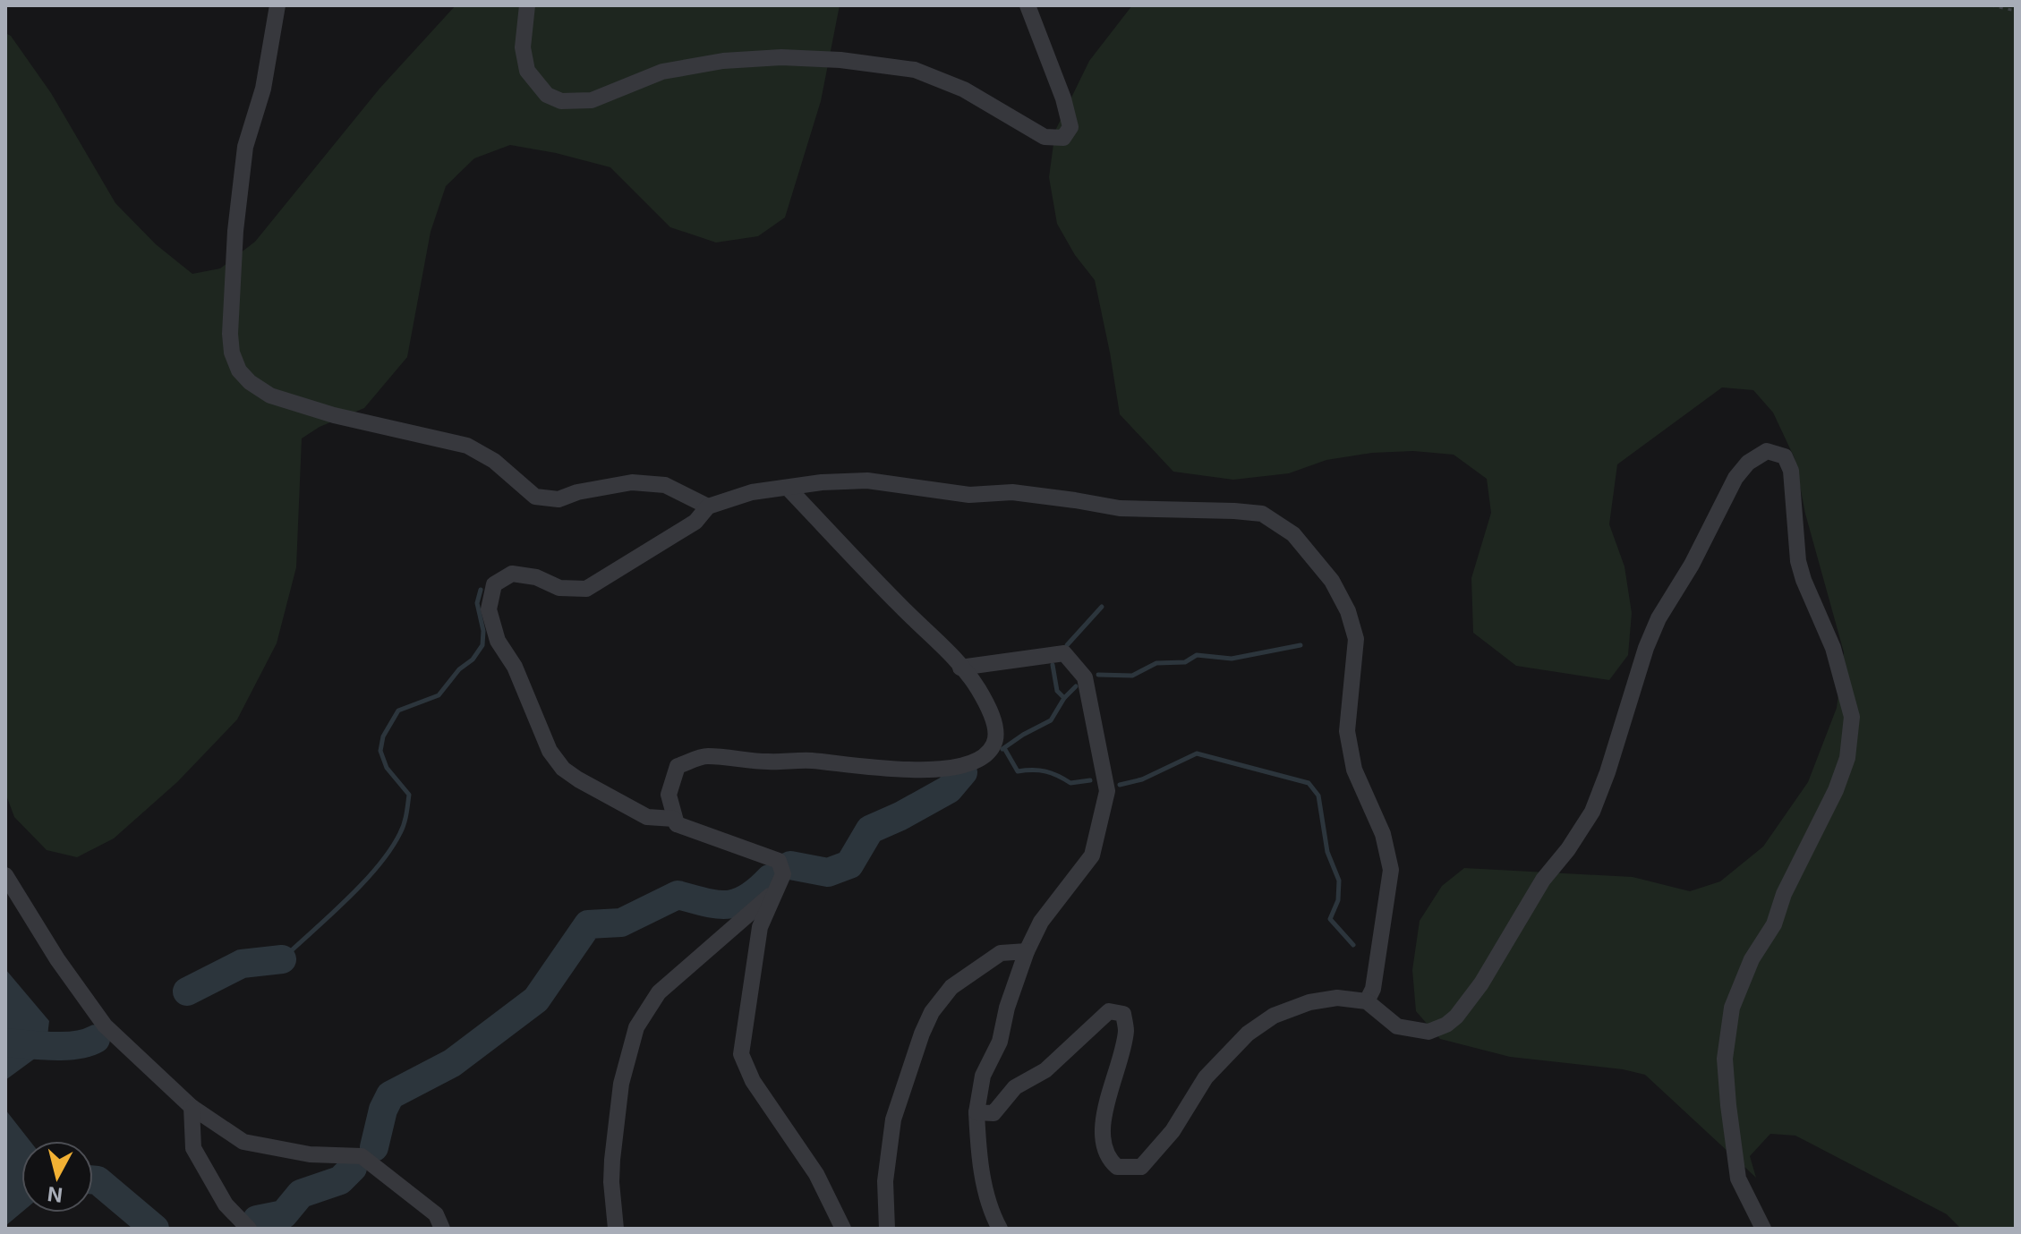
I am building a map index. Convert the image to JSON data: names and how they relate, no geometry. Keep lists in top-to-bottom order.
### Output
{
  "north": "bottom"
}
